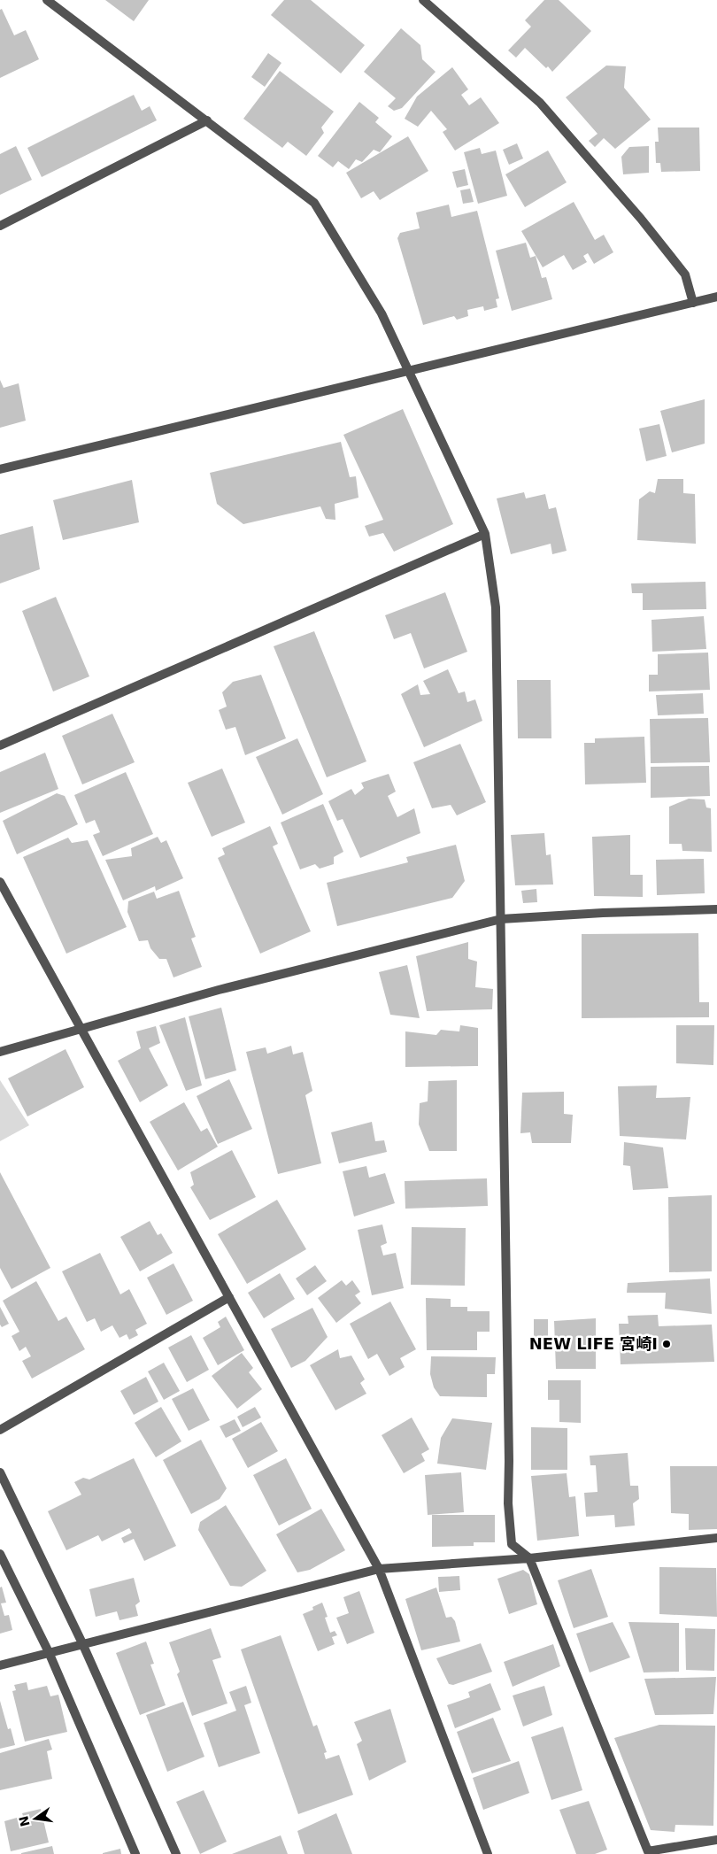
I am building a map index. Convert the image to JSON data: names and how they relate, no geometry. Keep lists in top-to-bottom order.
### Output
{
  "places": ["NEW LIFE 宮崎Ⅰ"],
  "north": "left"
}
